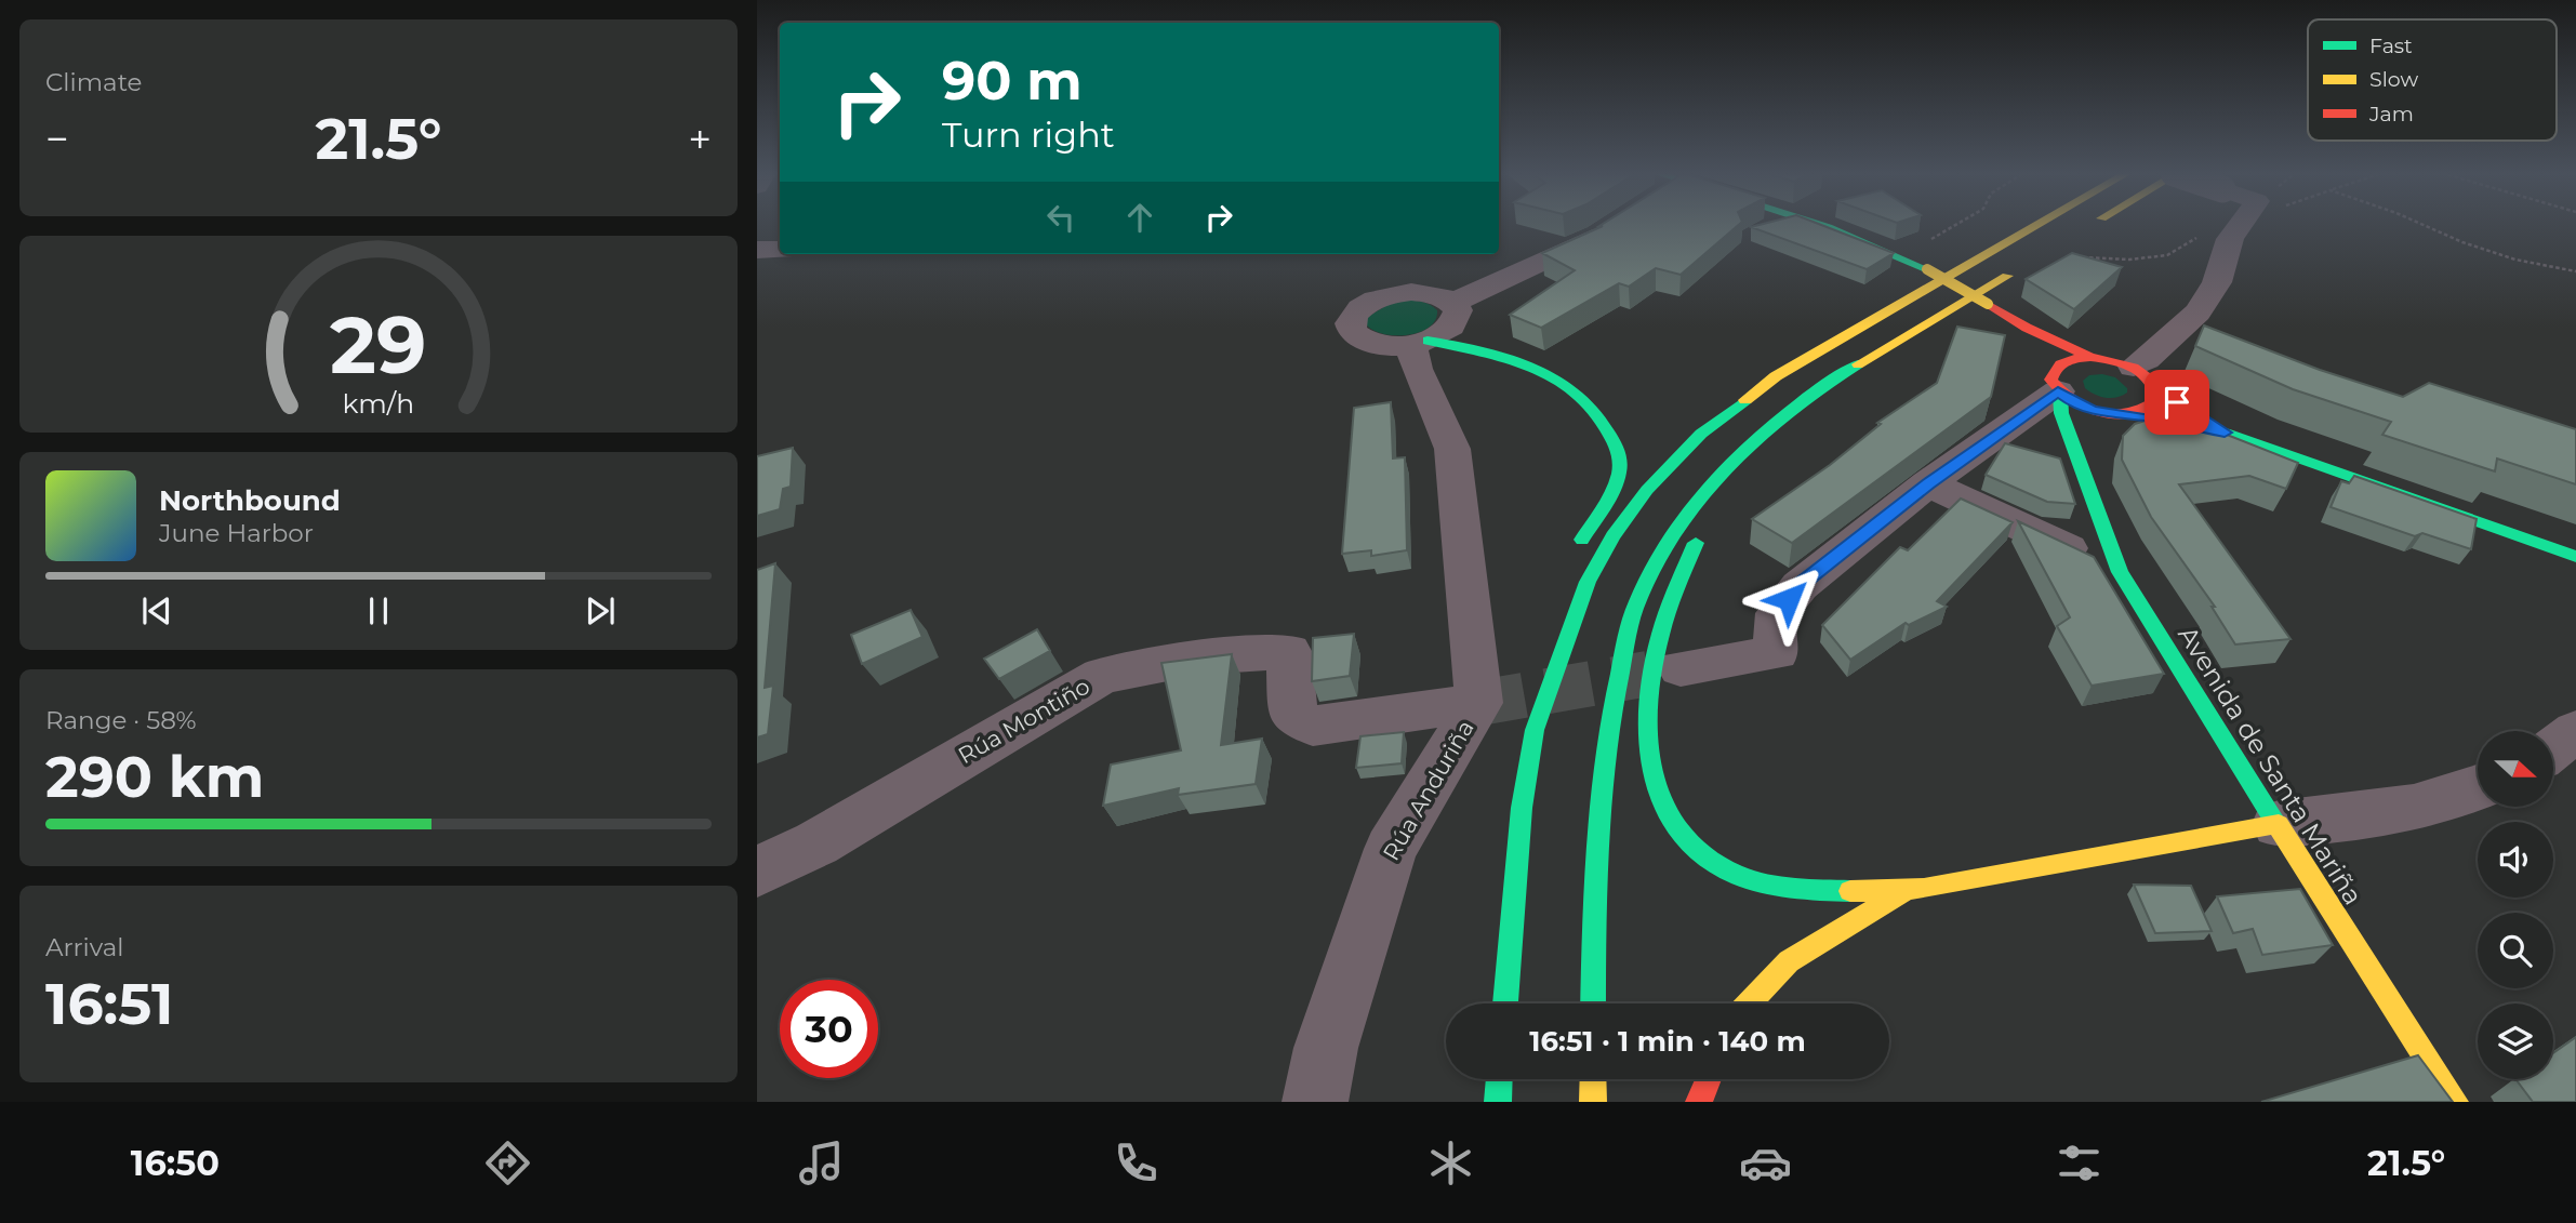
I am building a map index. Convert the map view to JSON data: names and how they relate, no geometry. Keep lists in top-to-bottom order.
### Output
{
  "streets": {
    "main road": ["Avenida de Santa Mariña"],
    "street": ["Rúa Montiño", "Rúa Anduriña"]
  },
  "crossings": [
    ["Rúa Montiño", "Rúa Anduriña"]
  ],
  "legend": ["Fast", "Slow", "Jam"],
  "north": "right",
  "page": {
    "tile": [
      "Climate",
      ["Range · 58%", "290 km"],
      ["Arrival", "16:51"]
    ],
    "turn": ["90 m", "Turn right"],
    "heat": ["−", "21.5°", "+"],
    "song": ["Northbound", "June Harbor"],
    "limit": "30",
    "trip": "16:51 · 1 min · 140 m",
    "tabs": ["16:50", "21.5°"],
    "gauge": ["29", "km/h"]
  }
}
